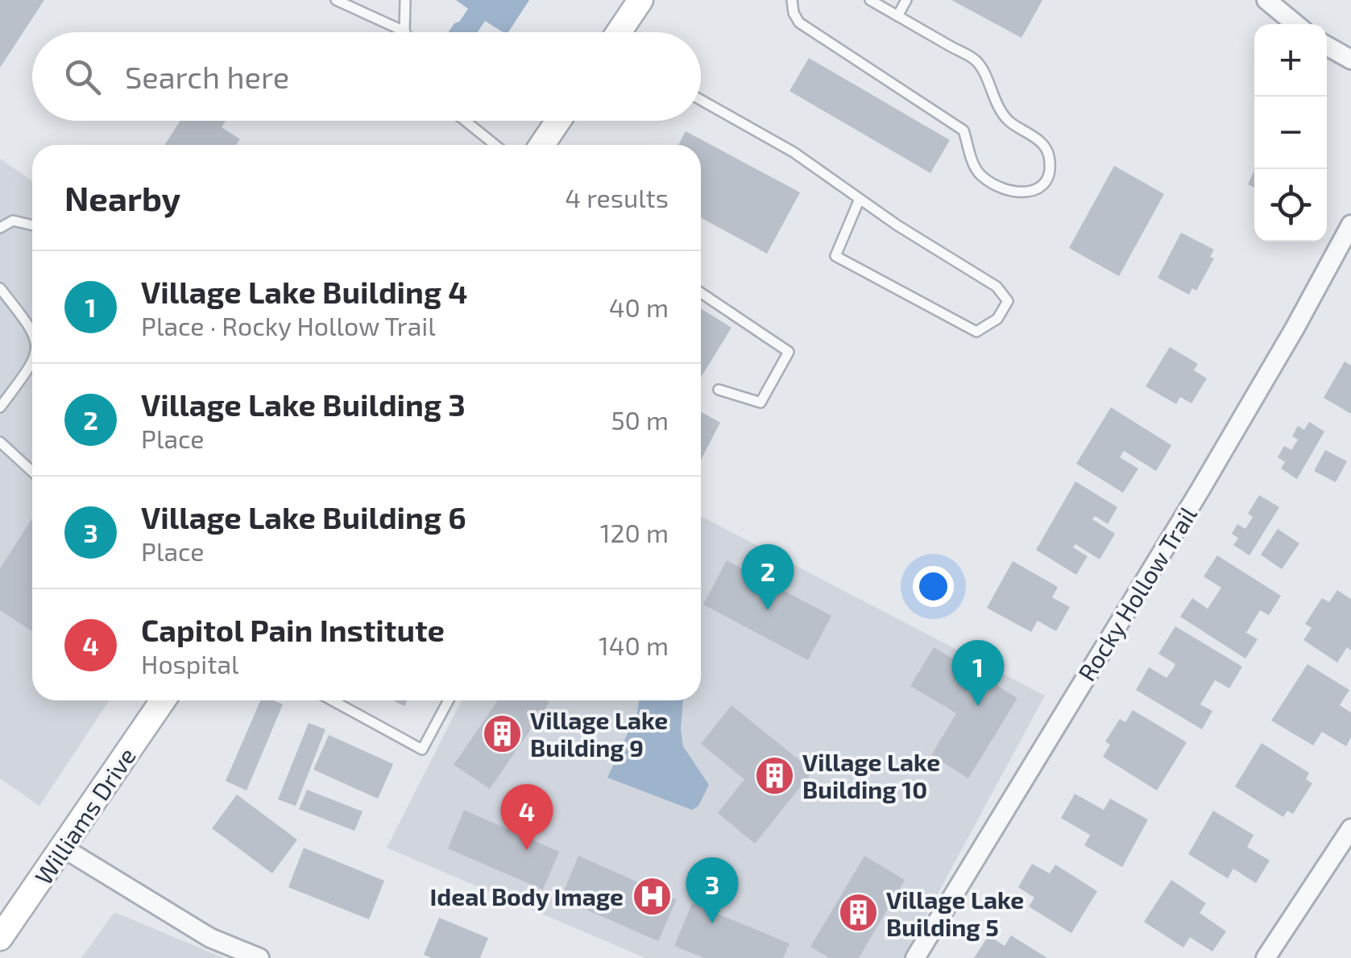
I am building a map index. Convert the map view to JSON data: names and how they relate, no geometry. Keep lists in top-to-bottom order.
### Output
{
  "streets": {
    "main road": ["Williams Drive"],
    "street": ["Rocky Hollow Trail"]
  },
  "places": {
    "building": ["Village Lake Building 9", "Village Lake Building 10", "Village Lake Building 5"],
    "hospital": ["Ideal Body Image"]
  },
  "page": {
    "map_buttons": ["+", "−"],
    "search": "Search here",
    "heading": ["Nearby", "4 results"],
    "list": [
      {
        "mark": "1",
        "name": "Village Lake Building 4",
        "note": "Place · Rocky Hollow Trail",
        "value": "40 m"
      },
      {
        "mark": "2",
        "name": "Village Lake Building 3",
        "note": "Place",
        "value": "50 m"
      },
      {
        "mark": "3",
        "name": "Village Lake Building 6",
        "note": "Place",
        "value": "120 m"
      },
      {
        "mark": "4",
        "name": "Capitol Pain Institute",
        "note": "Hospital",
        "value": "140 m"
      }
    ],
    "pins": [
      "2",
      "1",
      "4",
      "3"
    ]
  }
}
